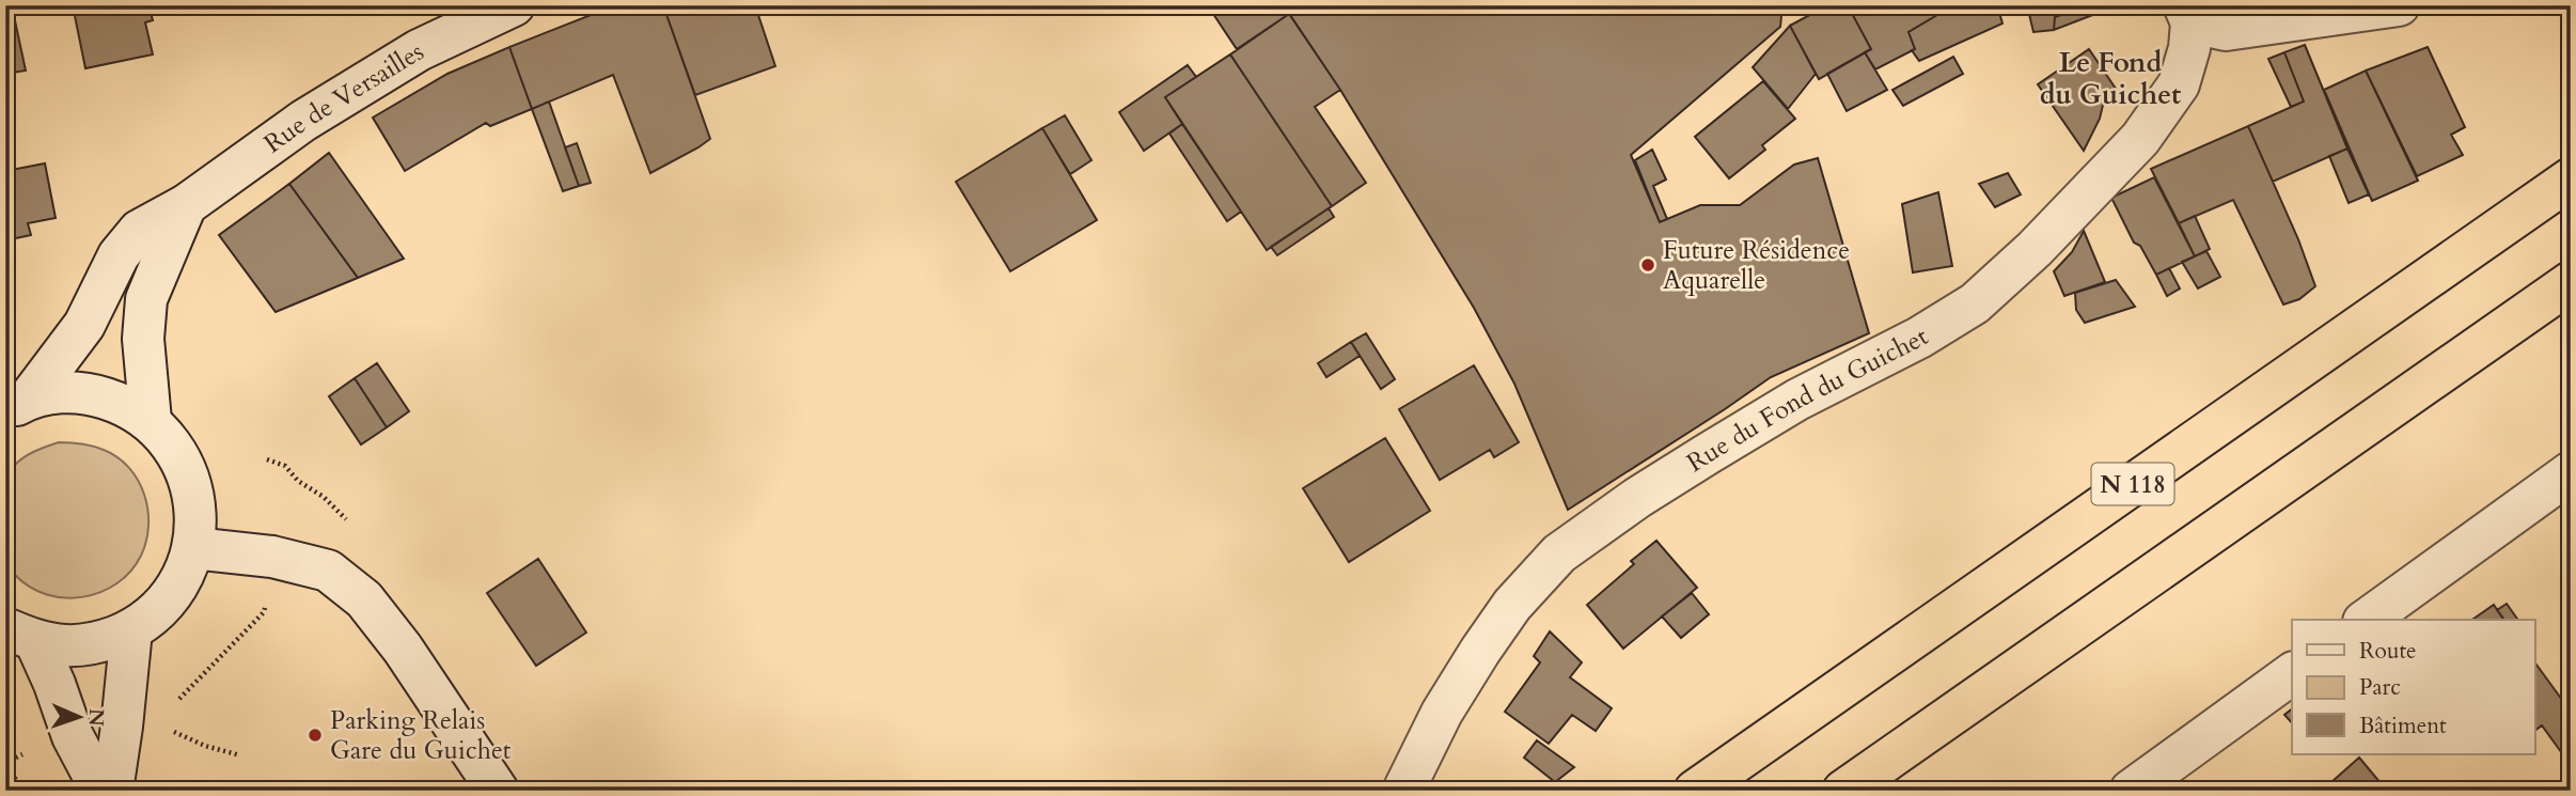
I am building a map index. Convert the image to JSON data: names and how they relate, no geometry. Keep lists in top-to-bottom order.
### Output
{
  "streets": {
    "highway": ["N 118"],
    "main road": ["Rue de Versailles", "Rue du Fond du Guichet"]
  },
  "districts": ["Le Fond du Guichet"],
  "places": ["Future Résidence Aquarelle", "Parking Relais Gare du Guichet"],
  "legend": ["Route", "Parc", "Bâtiment"],
  "north": "right"
}
